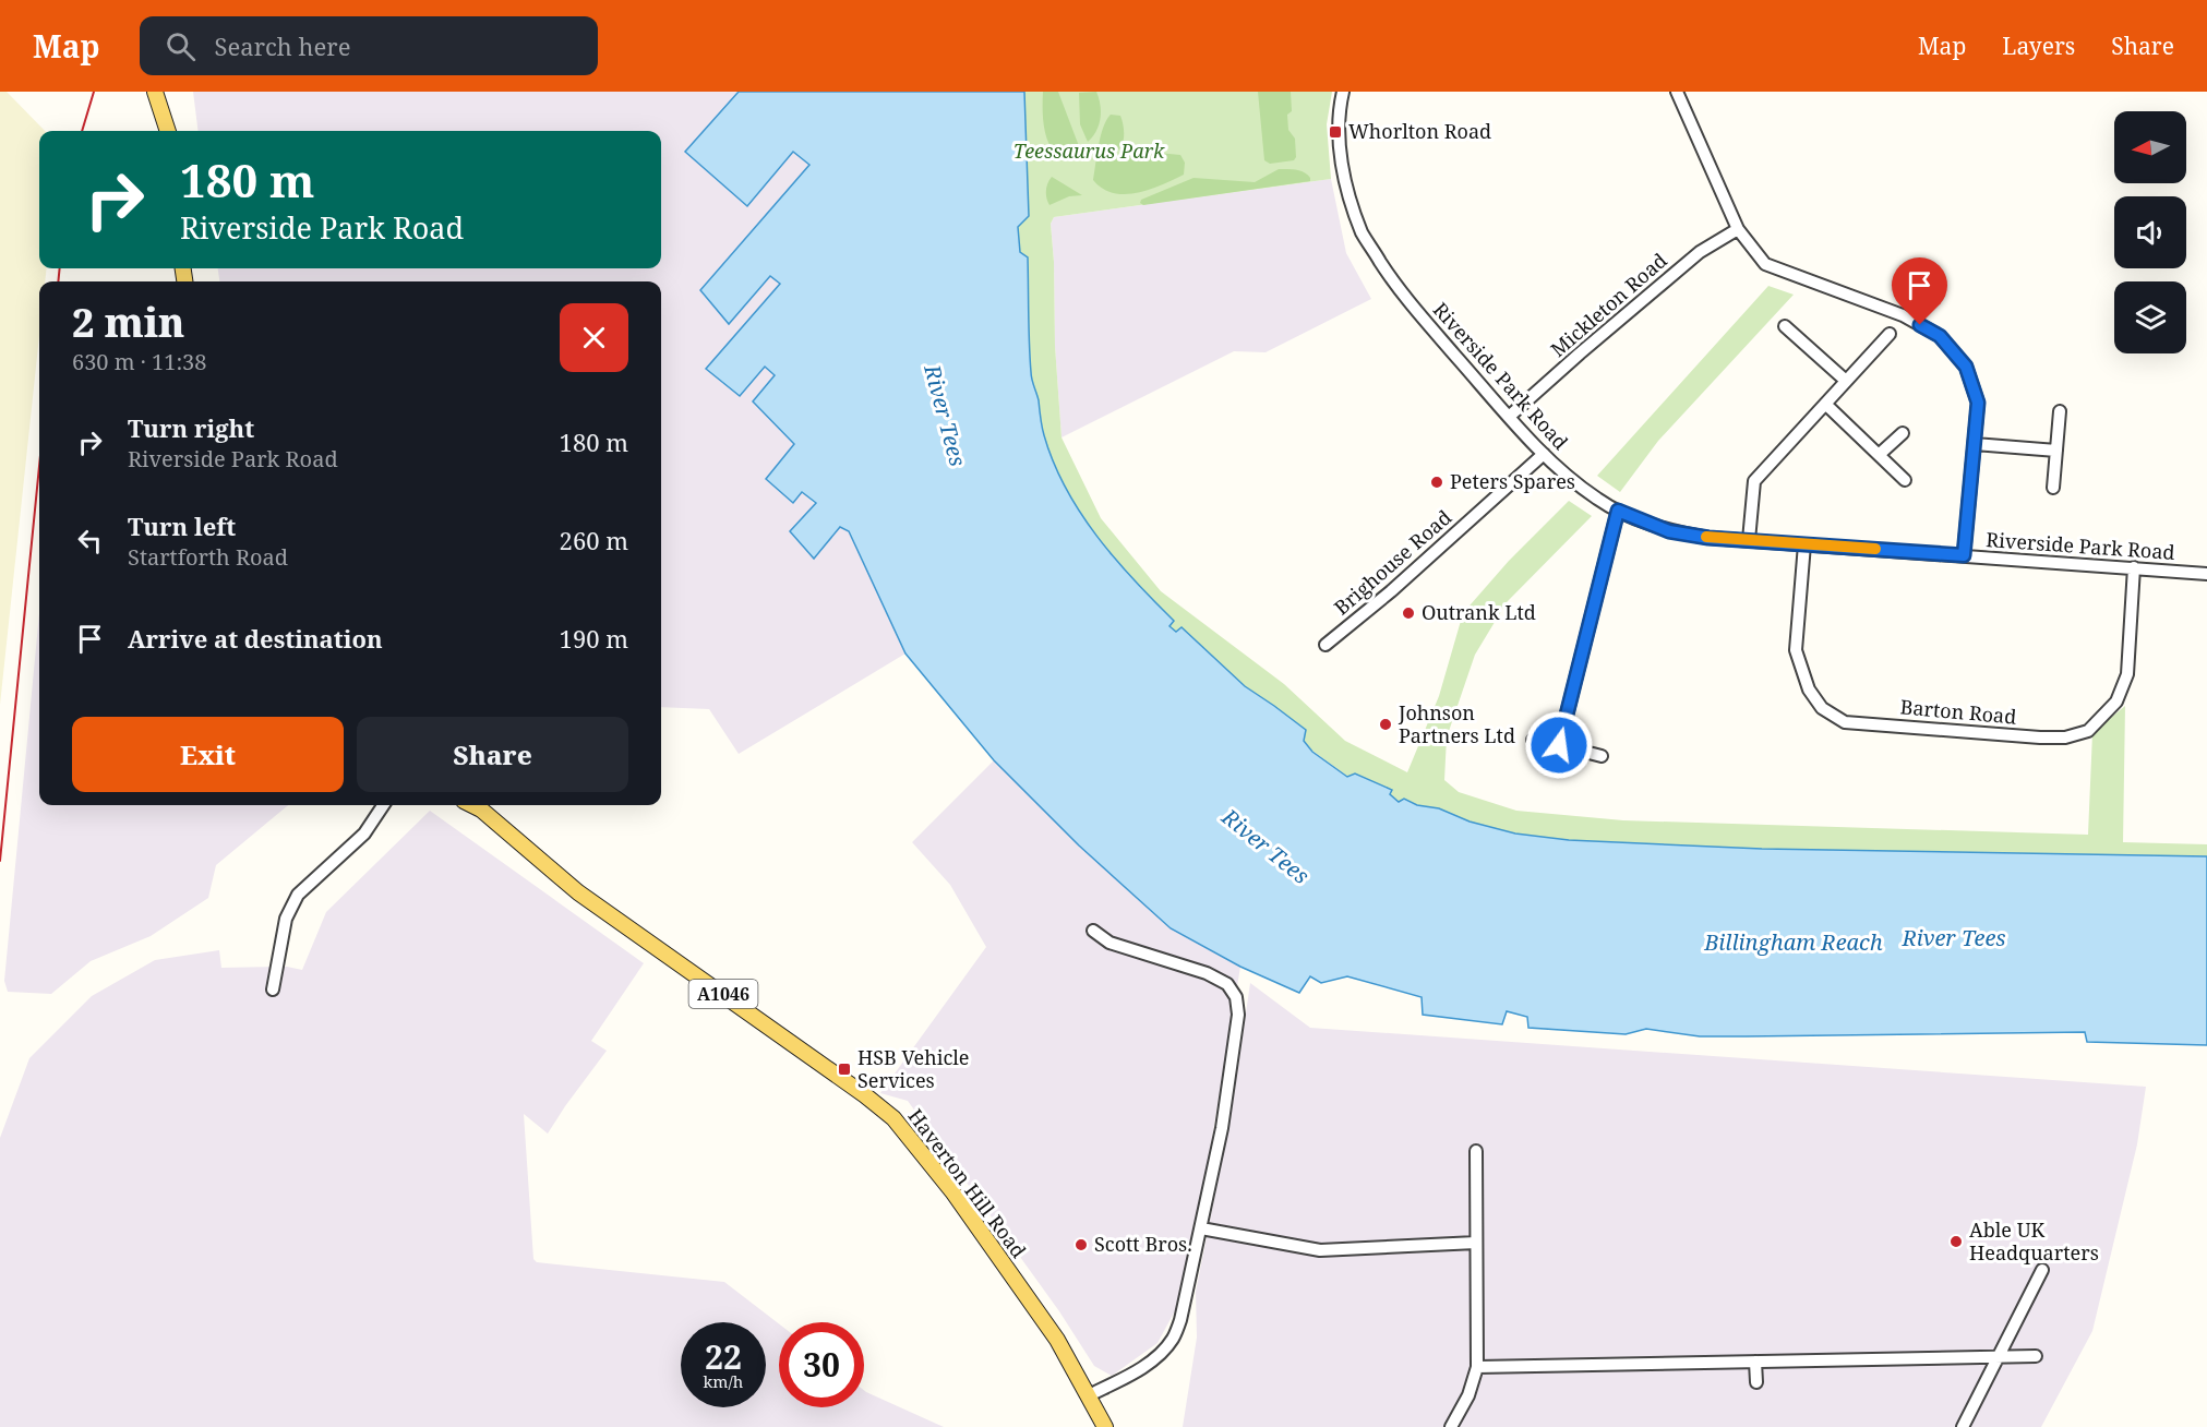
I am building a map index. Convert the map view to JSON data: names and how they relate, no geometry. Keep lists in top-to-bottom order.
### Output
{
  "streets": {
    "main road": ["A1046", "Haverton Hill Road"],
    "street": [
      "Mickleton Road",
      "Riverside Park Road",
      "Brighouse Road",
      "Barton Road"
    ]
  },
  "crossings": [
    ["Mickleton Road", "Riverside Park Road"],
    ["Riverside Park Road", "Brighouse Road"],
    ["Riverside Park Road", "Barton Road"]
  ],
  "water": ["River Tees", "Billingham Reach"],
  "parks": ["Teessaurus Park"],
  "places": {
    "transit": ["Whorlton Road", "HSB Vehicle Services"],
    "other": [
      "Peters Spares",
      "Outrank Ltd",
      "Johnson Partners Ltd",
      "Able UK Headquarters",
      "Scott Bros."
    ]
  },
  "north": "left",
  "page": {
    "header": "Map",
    "search": "Search here",
    "nav": ["Map", "Layers", "Share"],
    "turn": ["180 m", "Riverside Park Road"],
    "heading": ["2 min", "630 m · 11:38"],
    "list": [
      {
        "name": "Turn right",
        "note": "Riverside Park Road",
        "value": "180 m"
      },
      {
        "name": "Turn left",
        "note": "Startforth Road",
        "value": "260 m"
      },
      {
        "name": "Arrive at destination",
        "value": "190 m"
      }
    ],
    "buttons": ["Exit", "Share"],
    "speed": "22 km/h",
    "limit": "30"
  }
}
